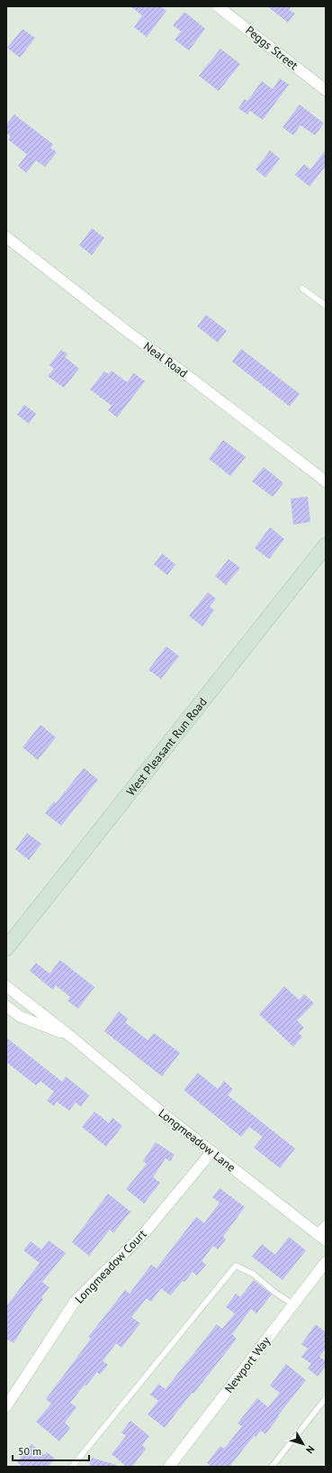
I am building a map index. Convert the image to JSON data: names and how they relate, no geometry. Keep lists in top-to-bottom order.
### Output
{
  "streets": {
    "main road": ["West Pleasant Run Road"],
    "street": [
      "Peggs Street",
      "Neal Road",
      "Longmeadow Lane",
      "Longmeadow Court",
      "Newport Way"
    ]
  },
  "crossings": [
    ["Longmeadow Lane", "Longmeadow Court"]
  ],
  "scale_bar": "50 m",
  "north": "bottom right"
}
